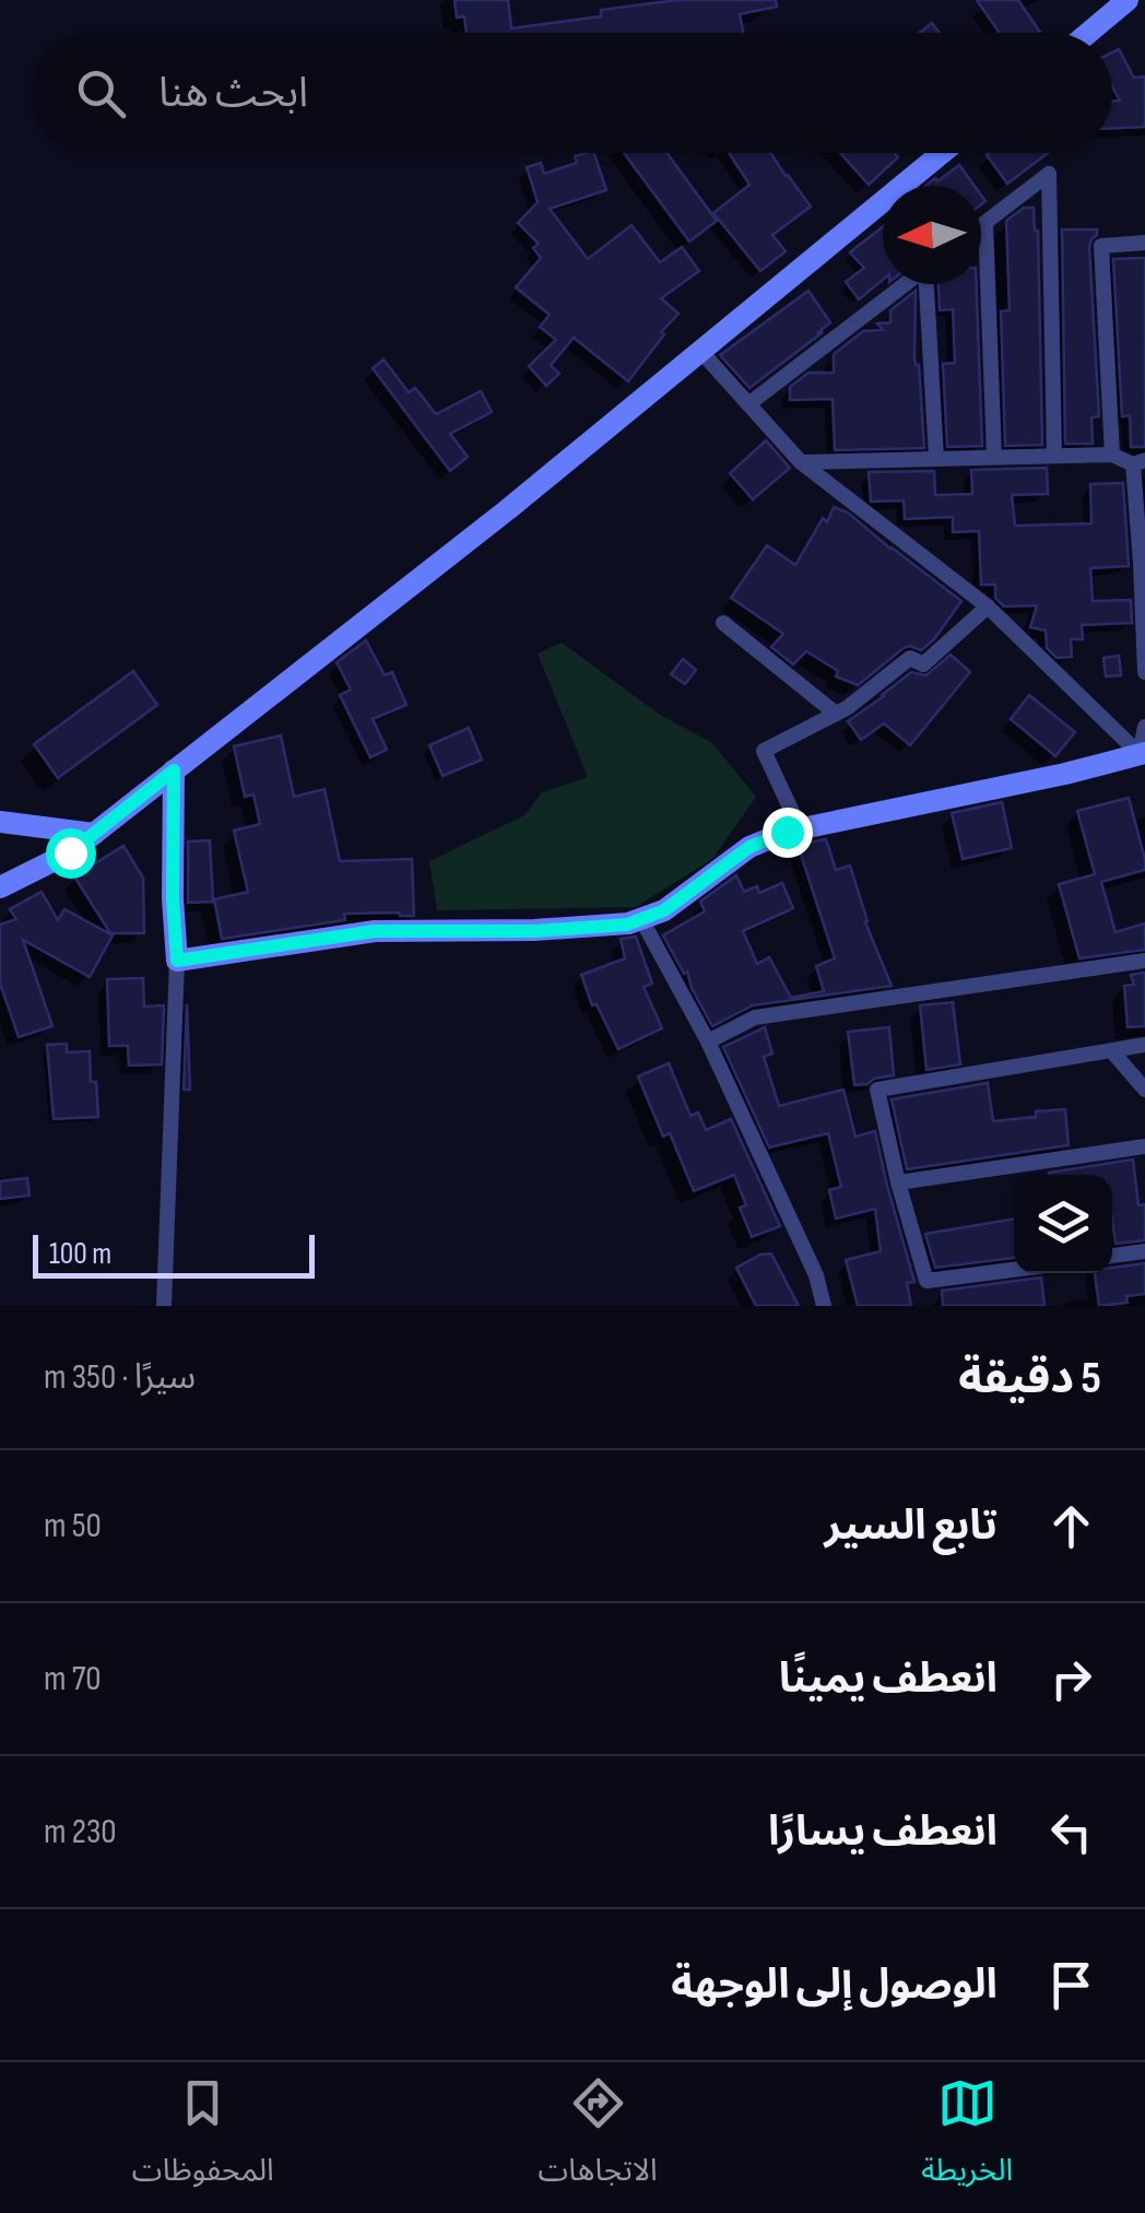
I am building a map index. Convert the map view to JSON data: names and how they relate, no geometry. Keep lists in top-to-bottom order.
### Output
{
  "scale_bar": "100 m",
  "north": "left",
  "page": {
    "search": "ابحث هنا",
    "scale": "100 m",
    "heading": ["5 دقيقة", "سيرًا · 350 m"],
    "list": [
      ["تابع السير", "50 m"],
      ["انعطف يمينًا", "70 m"],
      ["انعطف يسارًا", "230 m"],
      "الوصول إلى الوجهة"
    ],
    "nav": ["الخريطة", "الاتجاهات", "المحفوظات"]
  }
}
